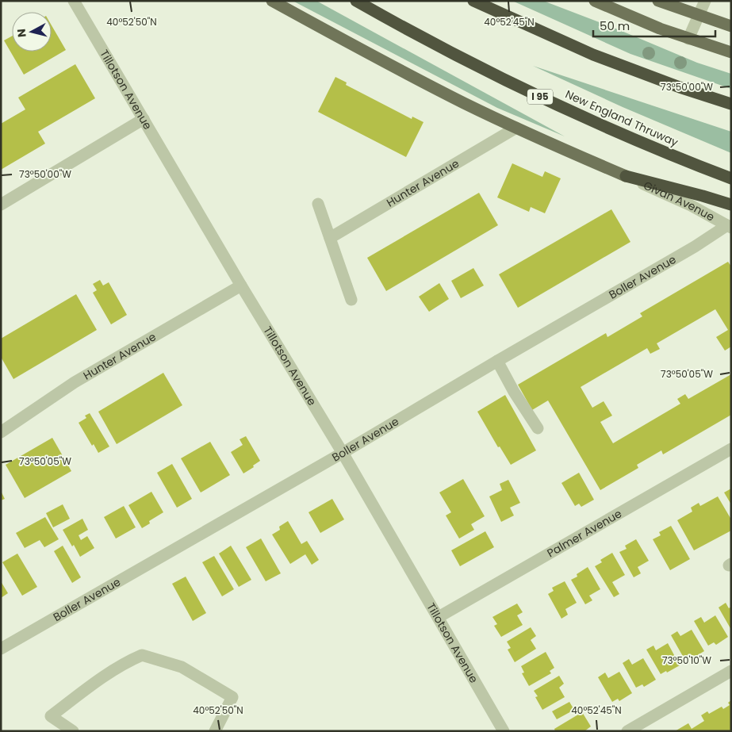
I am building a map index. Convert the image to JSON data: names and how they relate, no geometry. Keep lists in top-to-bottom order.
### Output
{
  "streets": {
    "highway": ["I 95", "New England Thruway"],
    "street": [
      "Tillotson Avenue",
      "Hunter Avenue",
      "Givan Avenue",
      "Boller Avenue",
      "Palmer Avenue"
    ]
  },
  "crossings": [
    ["Tillotson Avenue", "Hunter Avenue"],
    ["Tillotson Avenue", "Boller Avenue"],
    ["Tillotson Avenue", "Palmer Avenue"],
    ["Givan Avenue", "Boller Avenue"]
  ],
  "scale_bar": "50 m",
  "north": "left",
  "coordinates": [
    "40°52'50\"N",
    "40°52'45\"N",
    "73°50'00\"W",
    "73°50'05\"W",
    "73°50'10\"W"
  ]
}
